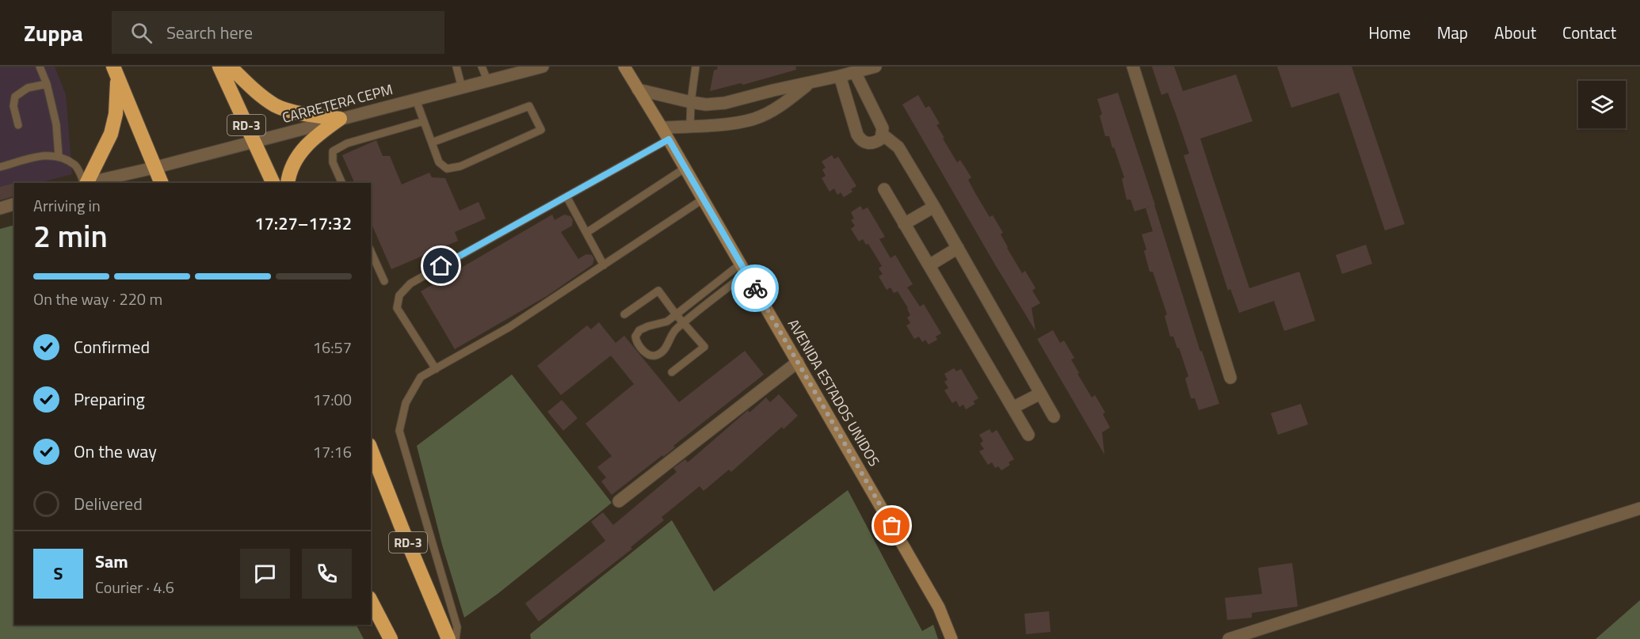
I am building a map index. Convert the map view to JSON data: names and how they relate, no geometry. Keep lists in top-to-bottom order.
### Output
{
  "streets": {
    "highway": ["RD-3"],
    "street": ["CARRETERA CEPM", "AVENIDA ESTADOS UNIDOS"]
  },
  "crossings": [
    ["CARRETERA CEPM", "RD-3"]
  ],
  "page": {
    "header": "Zuppa",
    "search": "Search here",
    "nav": [
      "Home",
      "Map",
      "About",
      "Contact"
    ],
    "heading": ["2 min", "Arriving in", "17:27–17:32"],
    "panel": ["Sam", "Courier · 4.6"],
    "bar": "On the way · 220 m",
    "list": [
      ["Confirmed", "16:57"],
      ["Preparing", "17:00"],
      ["On the way", "17:16"],
      "Delivered"
    ],
    "round": "S"
  }
}
